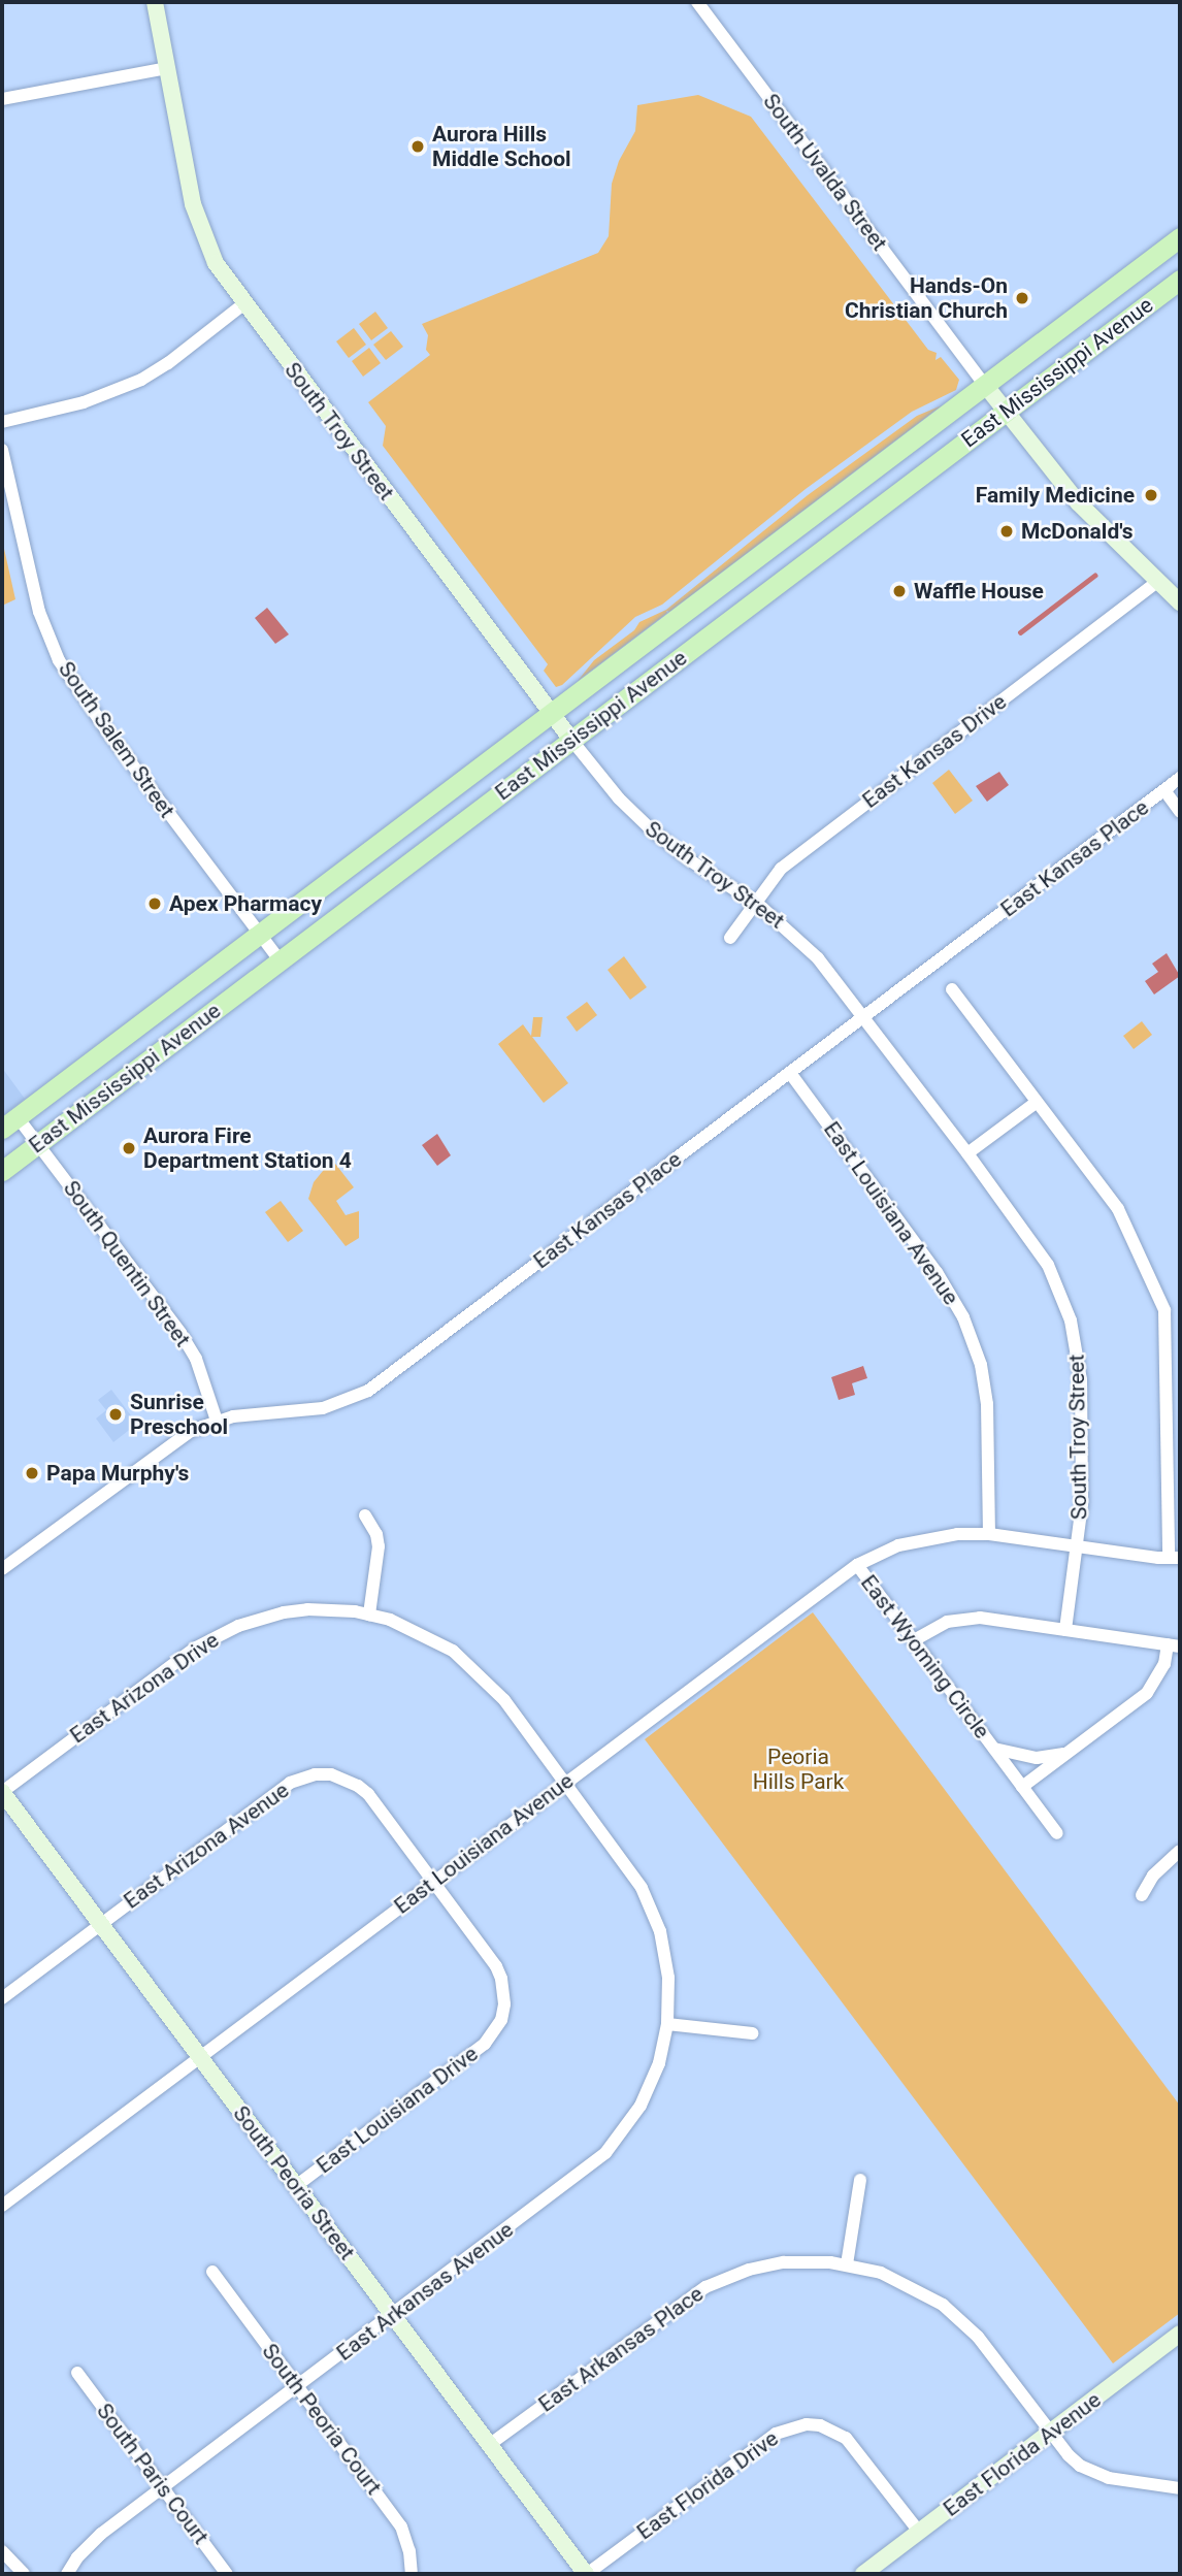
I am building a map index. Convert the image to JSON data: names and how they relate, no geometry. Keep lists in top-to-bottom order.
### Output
{
  "streets": {
    "main road": ["East Mississippi Avenue"],
    "street": [
      "South Uvalda Street",
      "South Troy Street",
      "South Salem Street",
      "East Kansas Drive",
      "East Kansas Place",
      "East Louisiana Avenue",
      "South Quentin Street",
      "East Wyoming Circle",
      "East Arizona Drive",
      "East Arizona Avenue",
      "East Louisiana Drive",
      "South Peoria Street",
      "East Arkansas Avenue",
      "East Arkansas Place",
      "South Peoria Court",
      "East Florida Avenue",
      "South Paris Court",
      "East Florida Drive"
    ]
  },
  "crossings": [
    ["South Uvalda Street", "East Mississippi Avenue"],
    ["South Uvalda Street", "East Kansas Drive"],
    ["East Mississippi Avenue", "South Troy Street"],
    ["East Mississippi Avenue", "South Salem Street"],
    ["East Mississippi Avenue", "South Quentin Street"],
    ["South Troy Street", "East Kansas Drive"],
    ["South Troy Street", "East Kansas Place"],
    ["South Troy Street", "East Louisiana Avenue"],
    ["East Kansas Place", "East Louisiana Avenue"],
    ["East Kansas Place", "South Quentin Street"],
    ["East Louisiana Avenue", "East Wyoming Circle"],
    ["East Louisiana Avenue", "East Arizona Drive"],
    ["East Louisiana Avenue", "East Arizona Avenue"],
    ["East Louisiana Avenue", "East Louisiana Drive"],
    ["East Louisiana Avenue", "South Peoria Street"],
    ["East Arizona Drive", "South Peoria Street"],
    ["East Arizona Drive", "East Arkansas Avenue"],
    ["East Arizona Avenue", "East Louisiana Drive"],
    ["East Arizona Avenue", "South Peoria Street"],
    ["East Louisiana Drive", "South Peoria Street"],
    ["South Peoria Street", "East Arkansas Avenue"],
    ["South Peoria Street", "East Arkansas Place"],
    ["South Peoria Street", "East Florida Drive"],
    ["East Arkansas Avenue", "South Peoria Court"],
    ["East Arkansas Avenue", "South Paris Court"],
    ["East Arkansas Place", "East Florida Avenue"],
    ["East Florida Avenue", "East Florida Drive"]
  ],
  "parks": ["Peoria Hills Park"],
  "places": [
    "Aurora Hills Middle School",
    "Hands-On Christian Church",
    "Family Medicine",
    "McDonald's",
    "Waffle House",
    "Apex Pharmacy",
    "Aurora Fire Department Station 4",
    "Sunrise Preschool",
    "Papa Murphy's"
  ]
}
